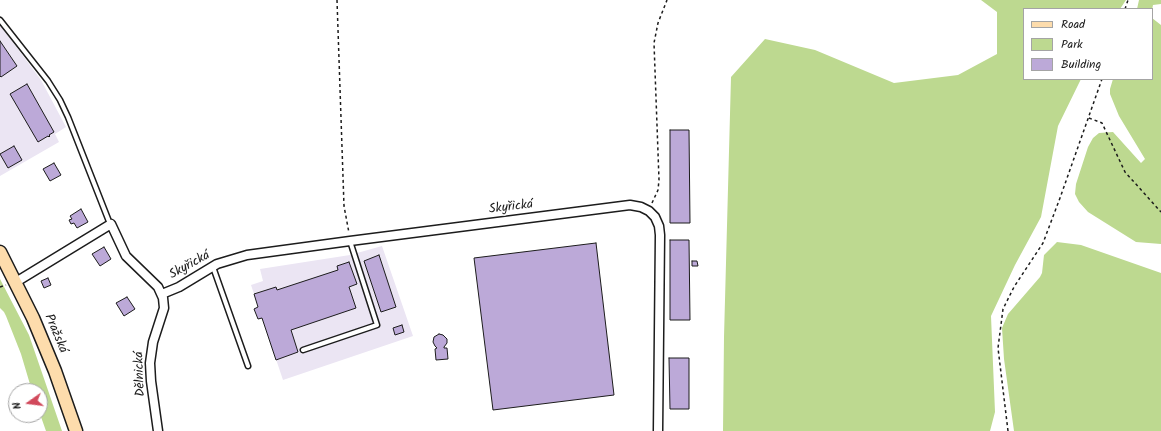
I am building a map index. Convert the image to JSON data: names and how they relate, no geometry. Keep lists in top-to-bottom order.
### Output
{
  "streets": {
    "main road": ["Pražská"],
    "street": ["Skyřická", "Dělnická"]
  },
  "crossings": [
    ["Skyřická", "Dělnická"]
  ],
  "legend": ["Road", "Park", "Building"],
  "north": "left"
}
